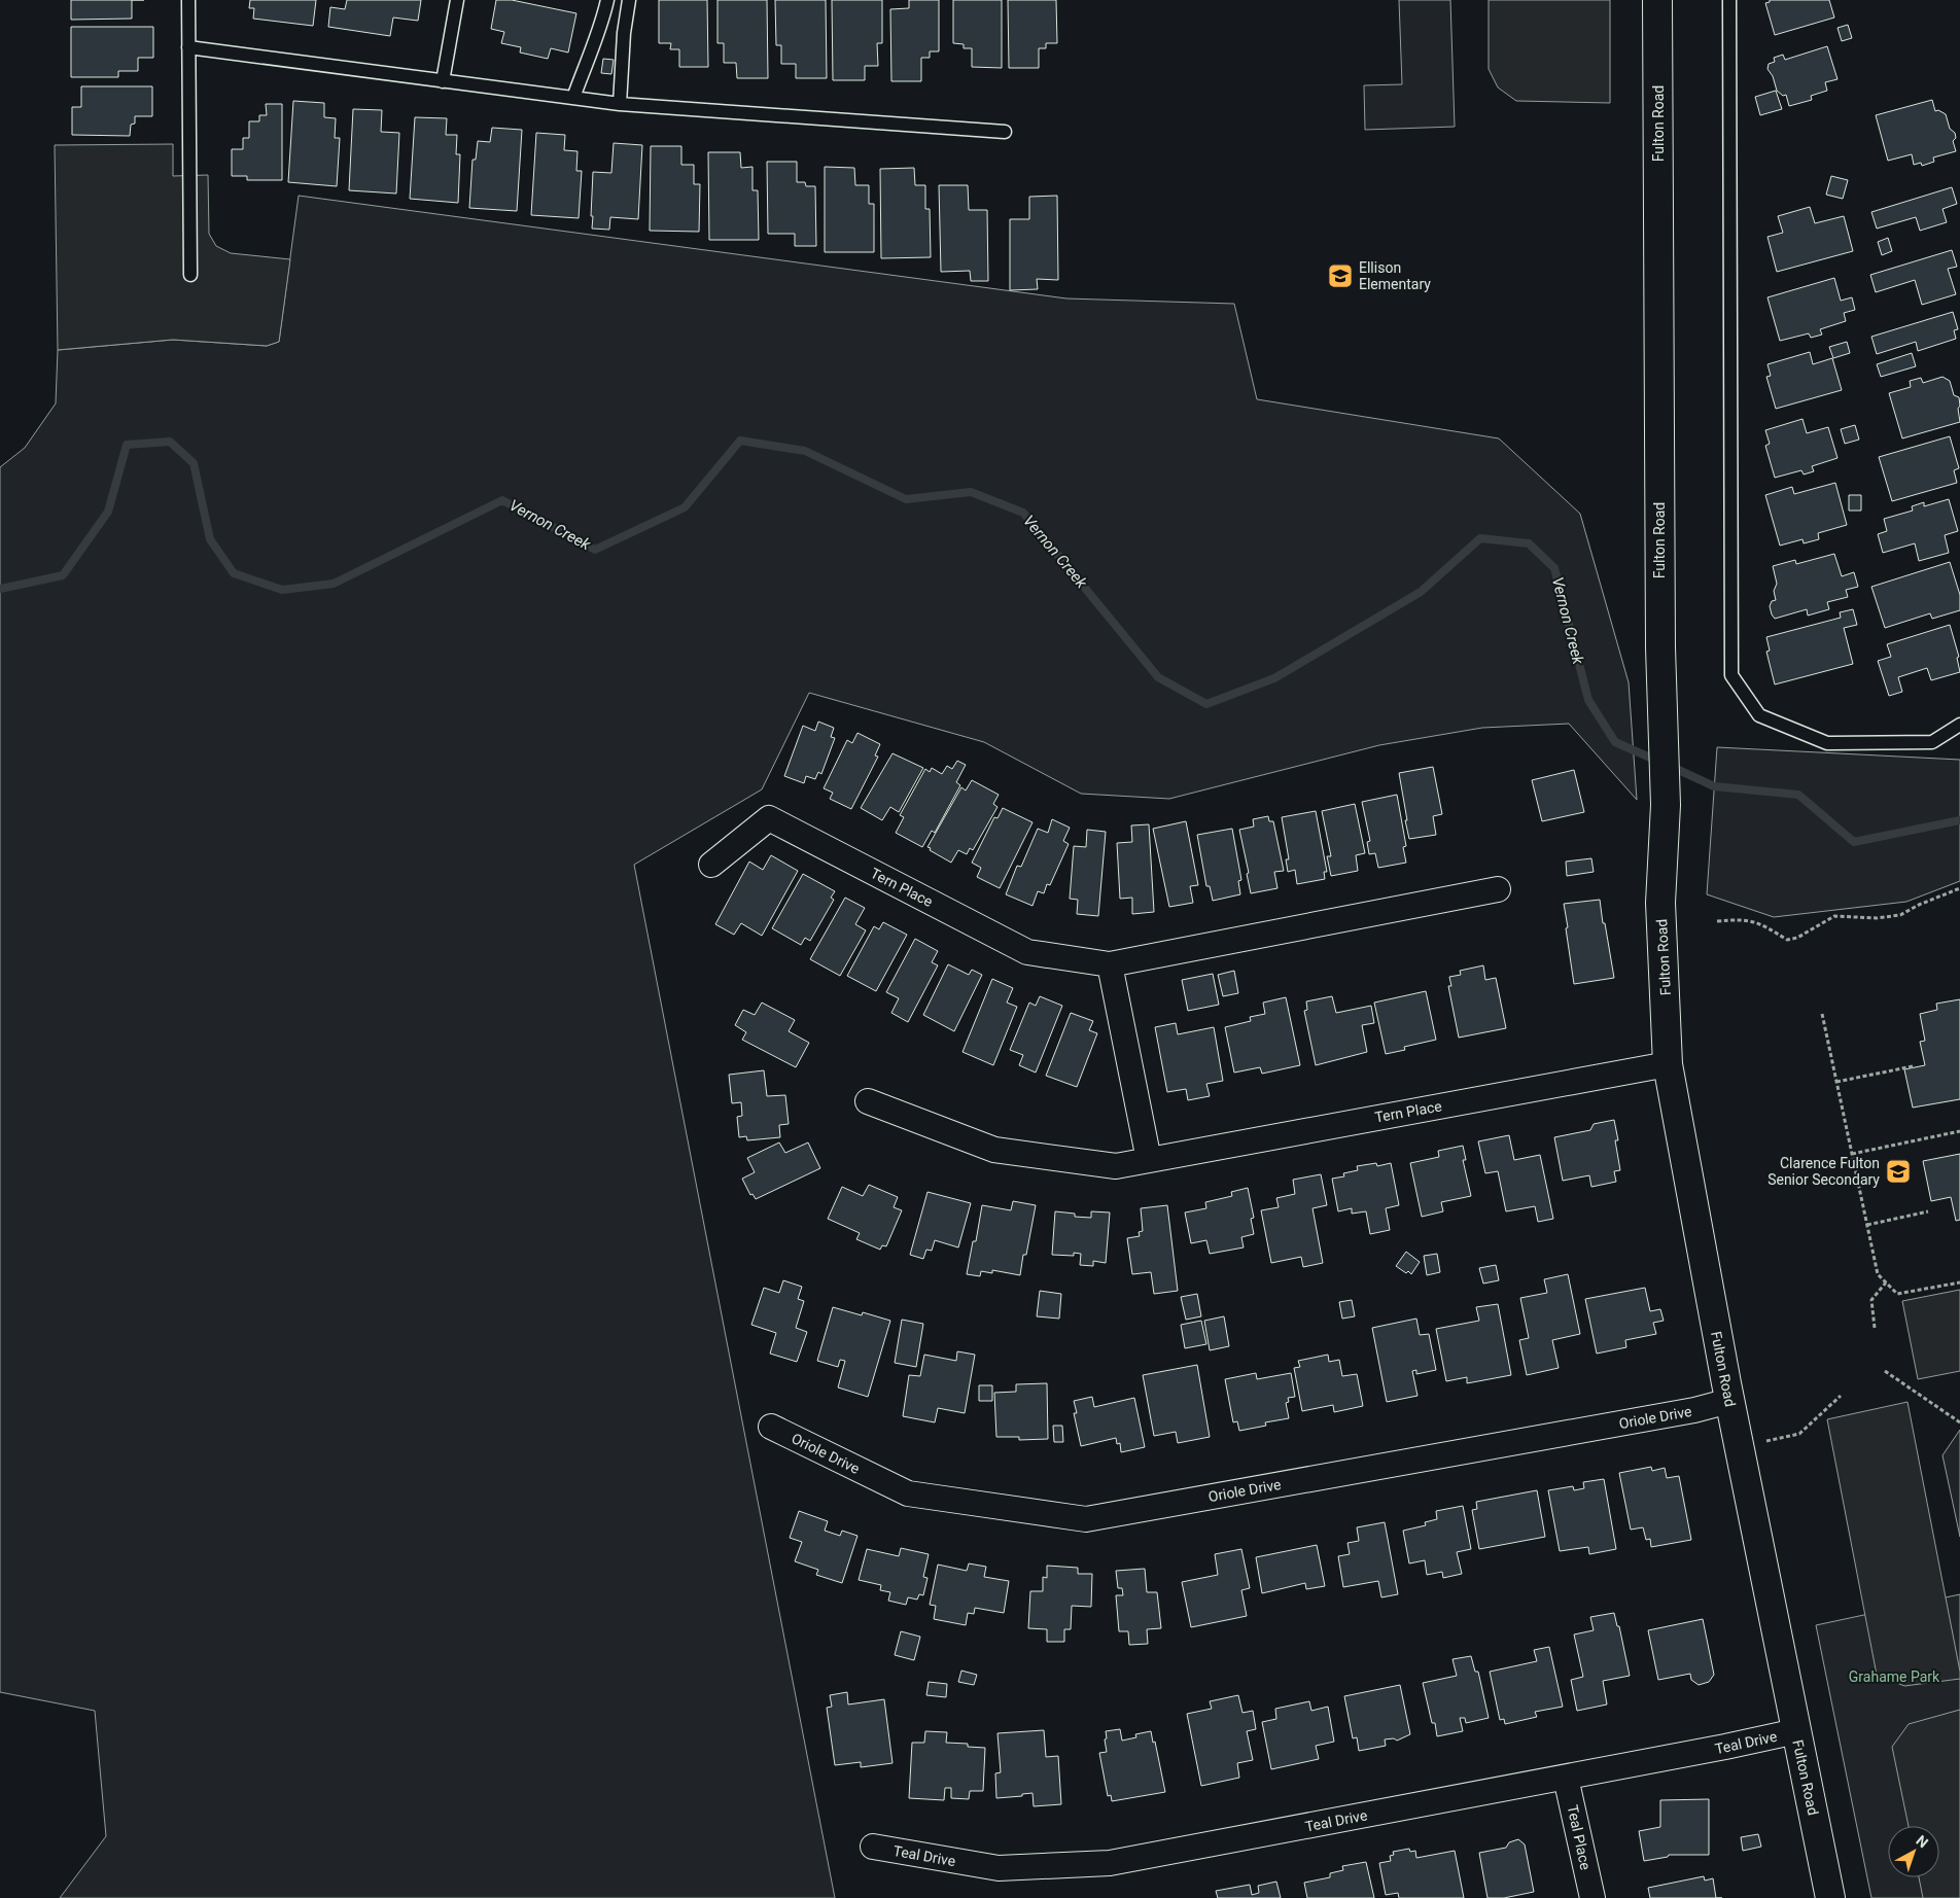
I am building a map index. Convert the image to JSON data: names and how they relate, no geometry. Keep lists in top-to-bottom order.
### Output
{
  "streets": {
    "street": [
      "Fulton Road",
      "Tern Place",
      "Oriole Drive",
      "Teal Drive",
      "Teal Place"
    ]
  },
  "crossings": [
    ["Fulton Road", "Tern Place"],
    ["Fulton Road", "Oriole Drive"],
    ["Fulton Road", "Teal Drive"],
    ["Teal Drive", "Teal Place"]
  ],
  "water": ["Vernon Creek"],
  "parks": ["Grahame Park"],
  "places": {
    "school or university": ["Ellison Elementary", "Clarence Fulton Senior Secondary"]
  },
  "north": "top right"
}
